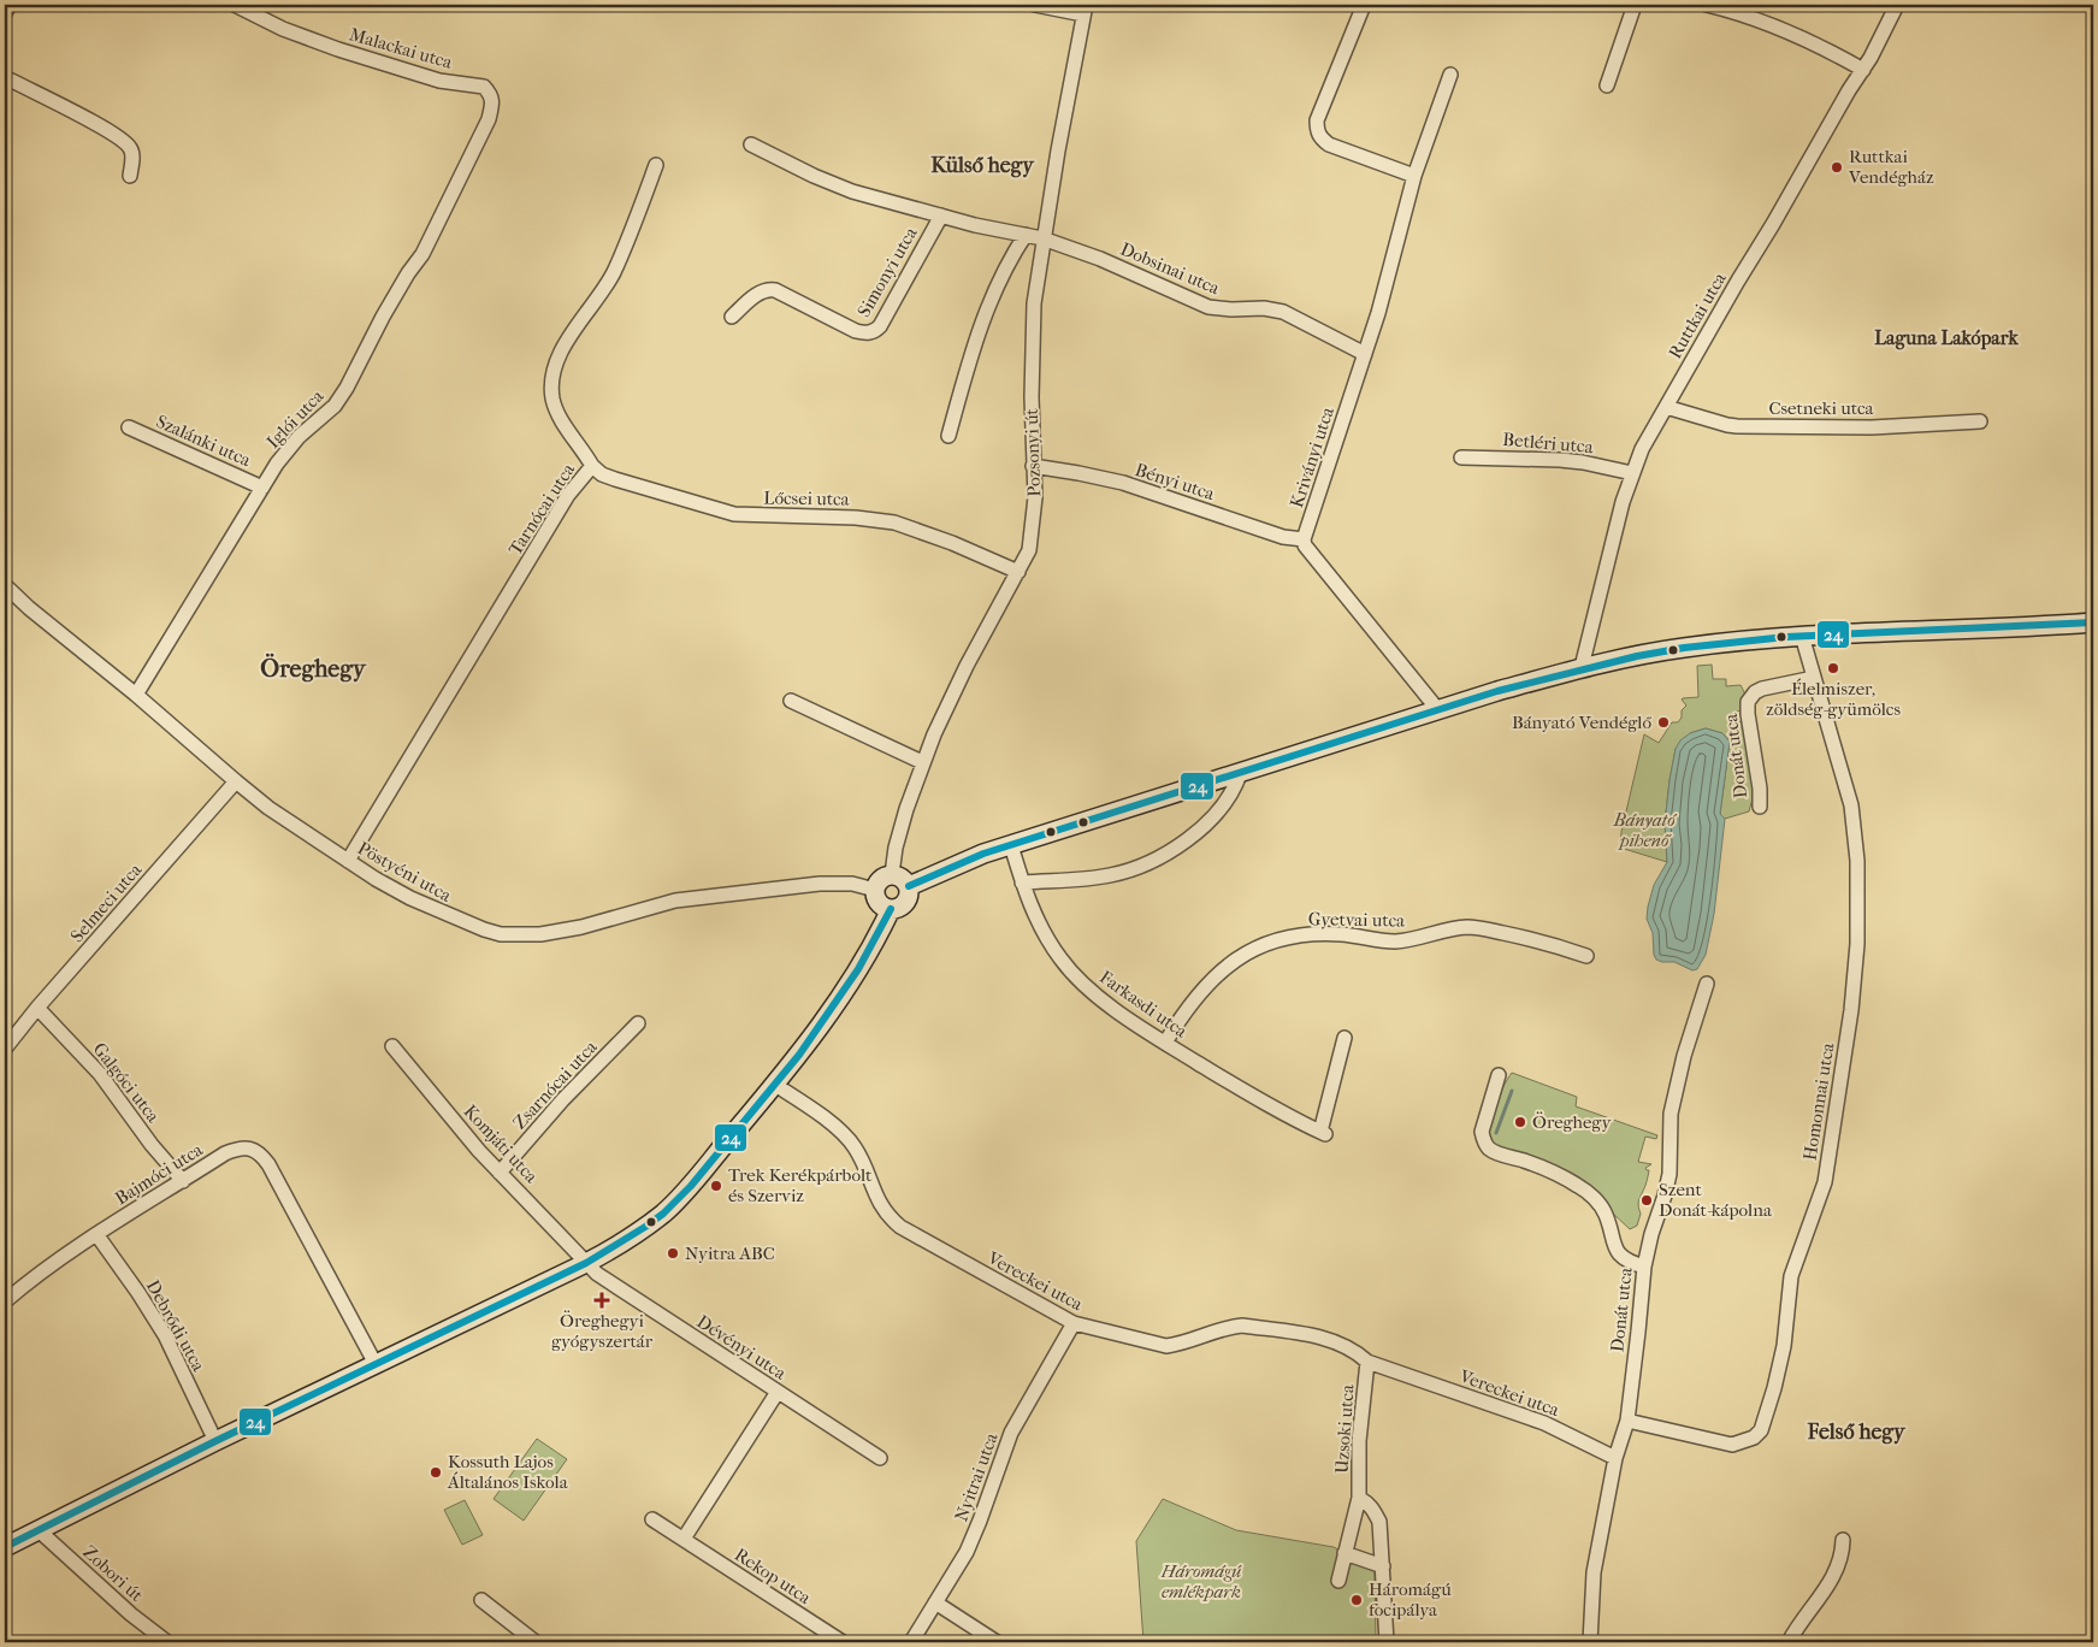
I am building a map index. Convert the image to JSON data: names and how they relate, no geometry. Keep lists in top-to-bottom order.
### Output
{
  "streets": {
    "street": [
      "Malackai utca",
      "Dobsinai utca",
      "Simonyi utca",
      "Ruttkai utca",
      "Csetneki utca",
      "Iglói utca",
      "Szalánki utca",
      "Betléri utca",
      "Pozsonyi út",
      "Kriványi utca",
      "Bényi utca",
      "Lőcsei utca",
      "Tarnócai utca",
      "Donát utca",
      "Pöstyéni utca",
      "Selmeci utca",
      "Gyetvai utca",
      "Farkasdi utca",
      "Galgóci utca",
      "Zsarnócai utca",
      "Homonnai utca",
      "Komjáti utca",
      "Bajmóci utca",
      "Vereckei utca",
      "Debrődi utca",
      "Dévényi utca",
      "Uzsoki utca",
      "Nyitrai utca",
      "Zobori út",
      "Rekop utca"
    ]
  },
  "crossings": [
    ["Malackai utca", "Iglói utca"],
    ["Dobsinai utca", "Simonyi utca"],
    ["Dobsinai utca", "Pozsonyi út"],
    ["Dobsinai utca", "Kriványi utca"],
    ["Ruttkai utca", "Csetneki utca"],
    ["Ruttkai utca", "Betléri utca"],
    ["Iglói utca", "Szalánki utca"],
    ["Iglói utca", "Pöstyéni utca"],
    ["Pozsonyi út", "Bényi utca"],
    ["Pozsonyi út", "Lőcsei utca"],
    ["Pozsonyi út", "Pöstyéni utca"],
    ["Kriványi utca", "Bényi utca"],
    ["Lőcsei utca", "Tarnócai utca"],
    ["Tarnócai utca", "Pöstyéni utca"],
    ["Donát utca", "Homonnai utca"],
    ["Donát utca", "Vereckei utca"],
    ["Pöstyéni utca", "Selmeci utca"],
    ["Selmeci utca", "Galgóci utca"],
    ["Gyetvai utca", "Farkasdi utca"],
    ["Galgóci utca", "Bajmóci utca"],
    ["Zsarnócai utca", "Komjáti utca"],
    ["Komjáti utca", "Dévényi utca"],
    ["Bajmóci utca", "Debrődi utca"],
    ["Vereckei utca", "Uzsoki utca"],
    ["Vereckei utca", "Nyitrai utca"]
  ],
  "districts": [
    "Külső hegy",
    "Laguna Lakópark",
    "Öreghegy",
    "Felső hegy"
  ],
  "parks": ["Bányató pihenő", "Háromágú emlékpark"],
  "places": {
    "other": [
      "Ruttkai Vendégház",
      "Élelmiszer, zöldség-gyümölcs",
      "Bányató Vendéglő",
      "Öreghegy",
      "Trek Kerékpárbolt és Szerviz",
      "Szent Donát-kápolna",
      "Nyitra ABC",
      "Kossuth Lajos Általános Iskola",
      "Háromágú focipálya"
    ],
    "health": ["Öreghegyi gyógyszertár"]
  },
  "lines": ["transit line 24"]
}
